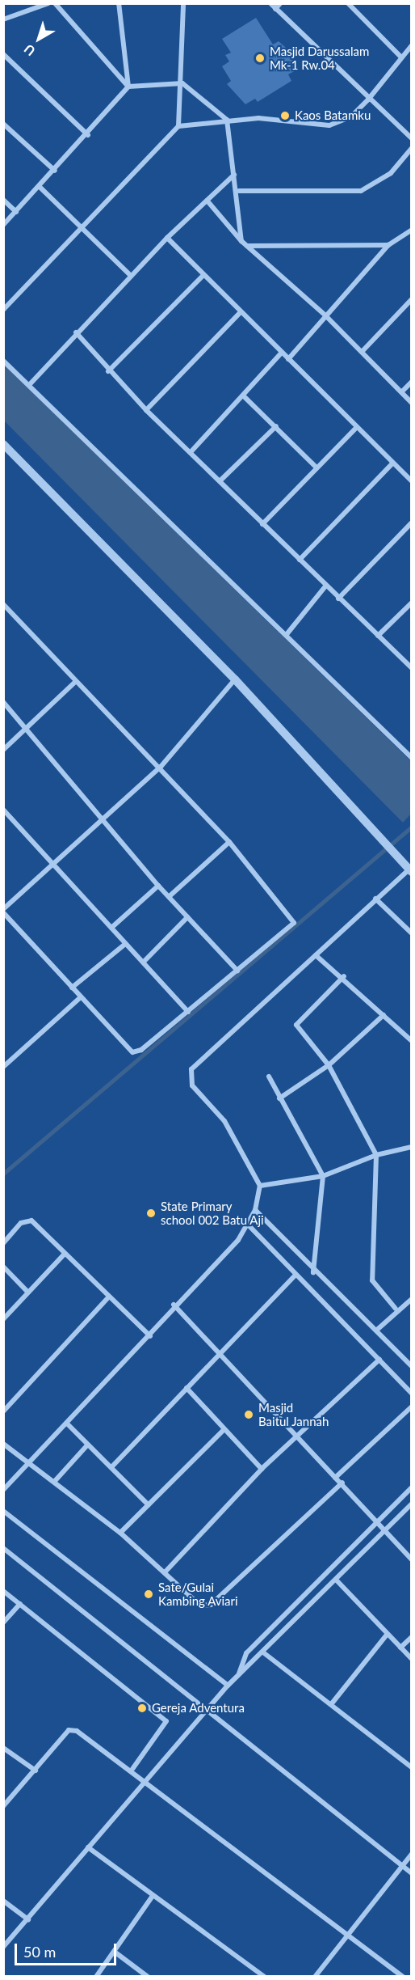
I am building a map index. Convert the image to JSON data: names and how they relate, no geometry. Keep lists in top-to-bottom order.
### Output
{
  "places": [
    "Masjid Darussalam Mk-1 Rw.04",
    "Kaos Batamku",
    "State Primary school 002 Batu Aji",
    "Masjid Baitul Jannah",
    "Sate/Gulai Kambing Aviari",
    "Gereja Adventura"
  ],
  "scale_bar": "50 m",
  "north": "bottom left"
}
